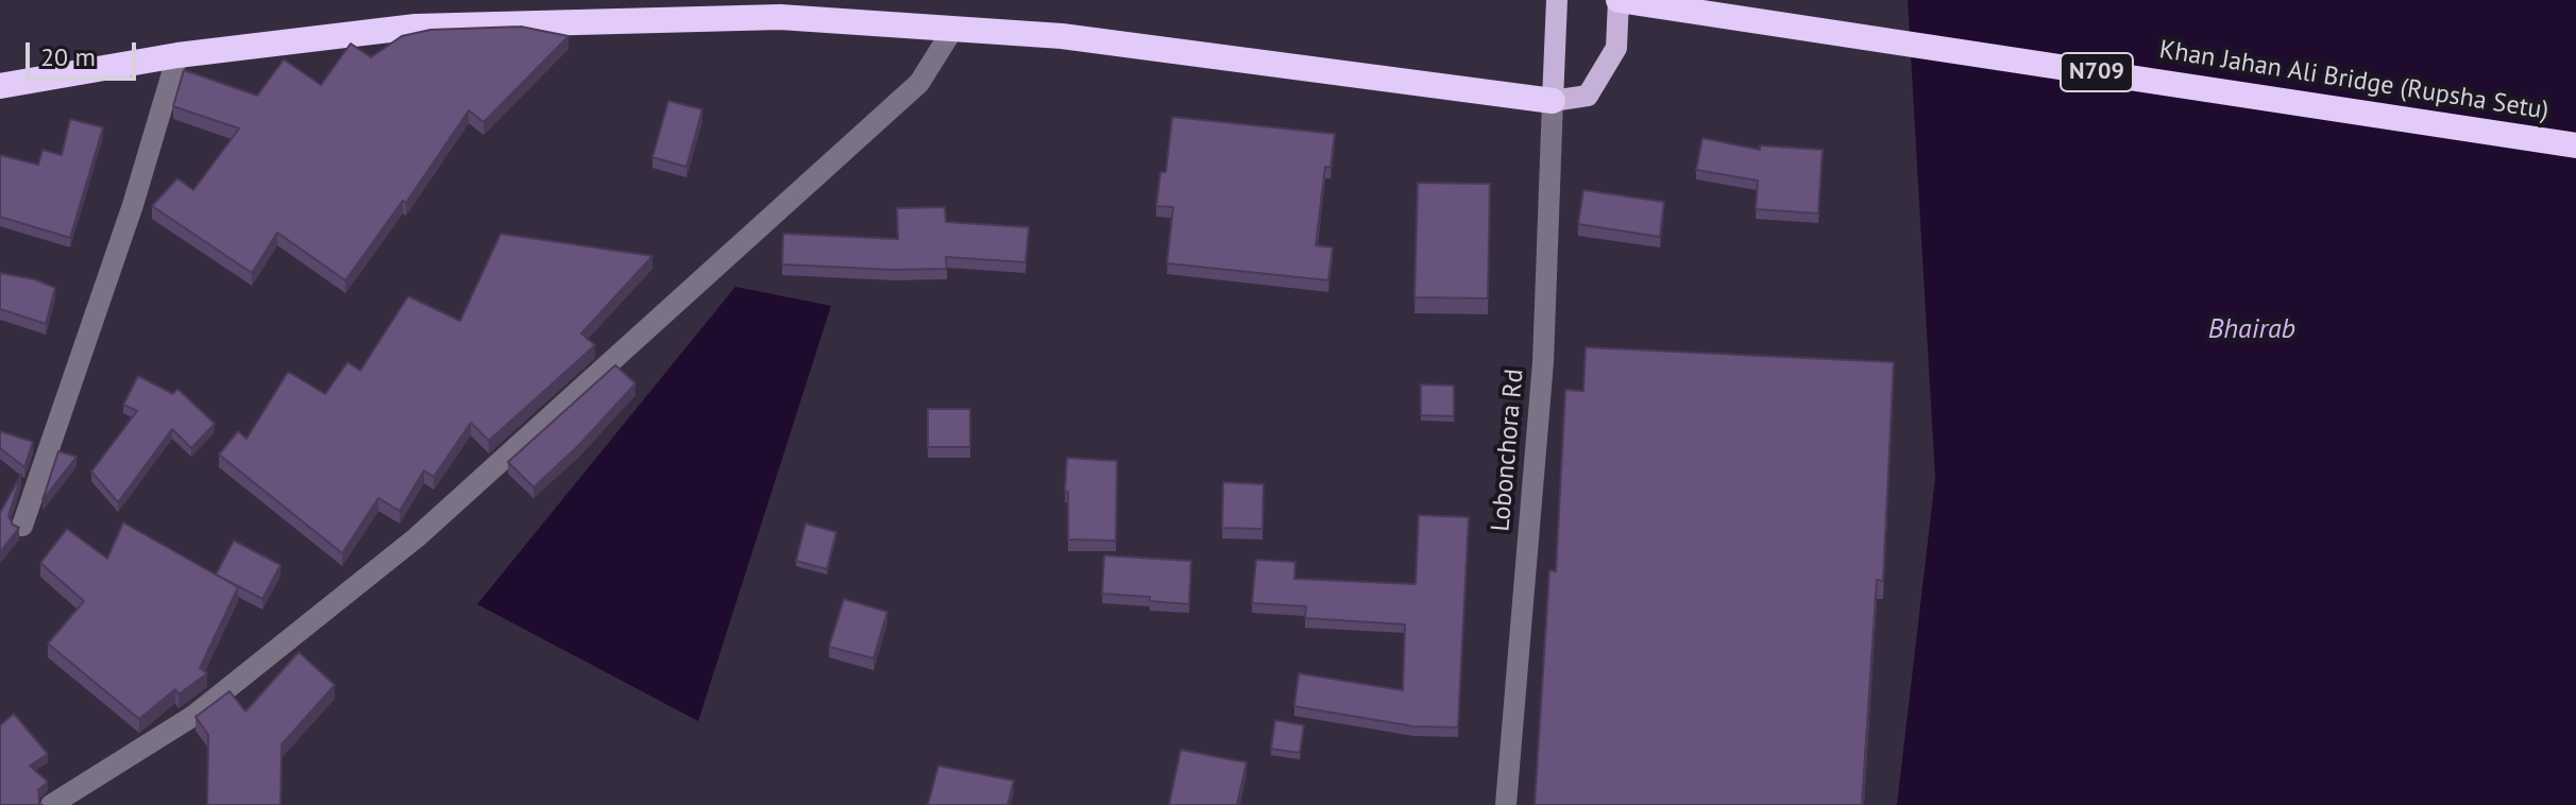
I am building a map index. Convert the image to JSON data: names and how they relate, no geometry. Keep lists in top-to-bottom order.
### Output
{
  "streets": {
    "highway": ["N709", "Khan Jahan Ali Bridge (Rupsha Setu)"],
    "street": ["Lobonchora Rd"]
  },
  "water": ["Bhairab"],
  "scale_bar": "20 m"
}
